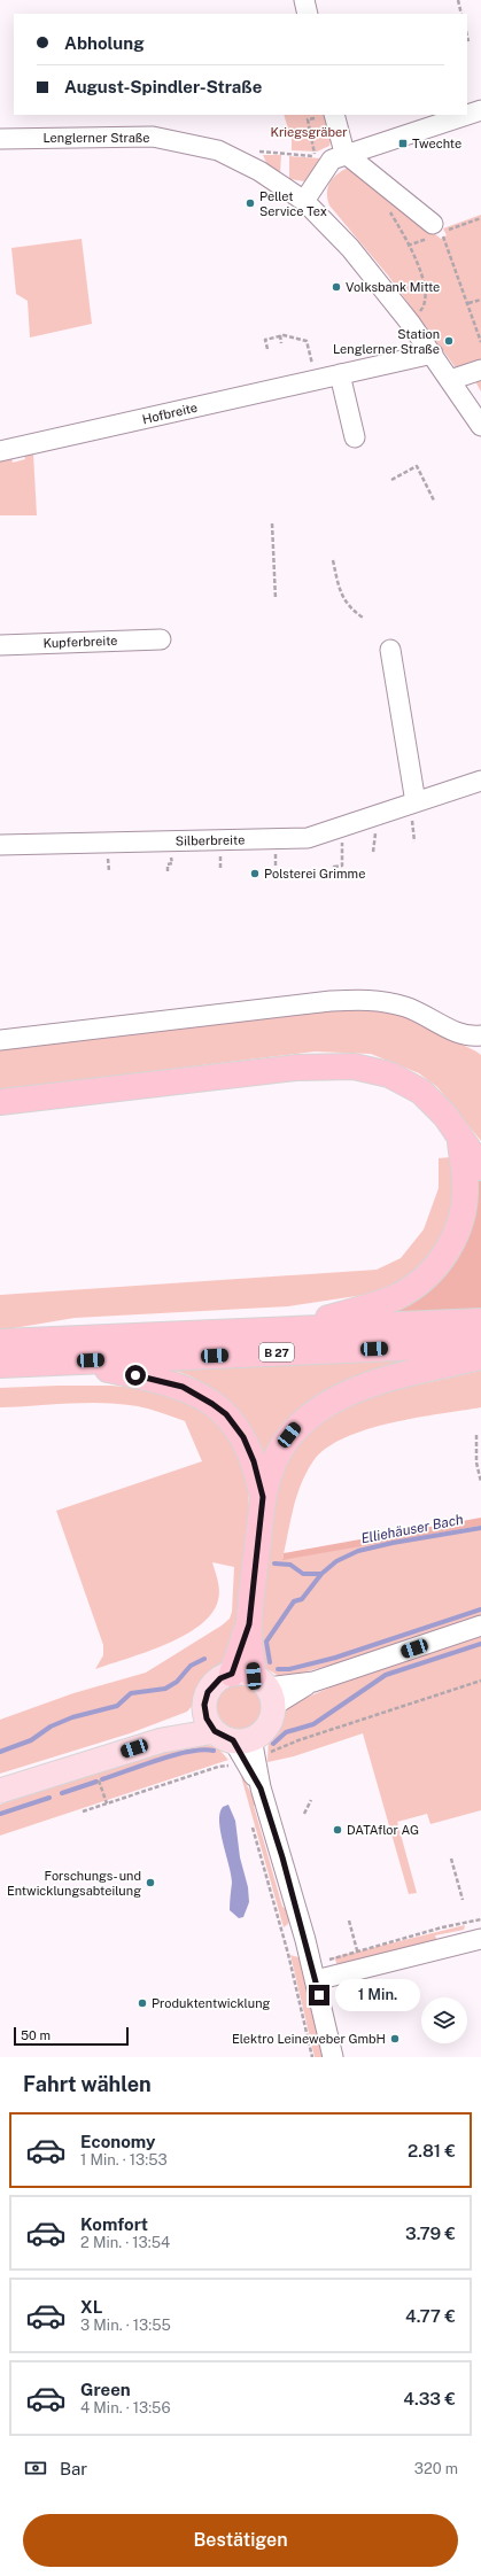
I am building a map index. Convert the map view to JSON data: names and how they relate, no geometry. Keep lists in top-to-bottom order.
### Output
{
  "streets": {
    "highway": ["B 27"],
    "street": [
      "Lenglerner Straße",
      "Hofbreite",
      "Kupferbreite",
      "Silberbreite"
    ]
  },
  "crossings": [
    ["Lenglerner Straße", "Hofbreite"]
  ],
  "water": ["Elliehäuser Bach"],
  "parks": ["Kriegsgräber"],
  "places": {
    "transit": ["Twechte"],
    "other": [
      "Pellet Service Tex",
      "Volksbank Mitte",
      "Station Lenglerner Straße",
      "Polsterei Grimme",
      "DATAflor AG",
      "Forschungs- und Entwicklungsabteilung",
      "Produktentwicklung",
      "Elektro Leineweber GmbH"
    ]
  },
  "scale_bar": "50 m",
  "page": {
    "banner": ["Abholung", "August-Spindler-Straße"],
    "bubble": "1 Min.",
    "scale": "50 m",
    "heading": "Fahrt wählen",
    "list": [
      {
        "name": "Economy",
        "note": "1 Min. · 13:53",
        "value": "2.81 €"
      },
      {
        "name": "Komfort",
        "note": "2 Min. · 13:54",
        "value": "3.79 €"
      },
      {
        "name": "XL",
        "note": "3 Min. · 13:55",
        "value": "4.77 €"
      },
      {
        "name": "Green",
        "note": "4 Min. · 13:56",
        "value": "4.33 €"
      }
    ],
    "pay": ["Bar", "320 m"],
    "buttons": "Bestätigen"
  }
}
